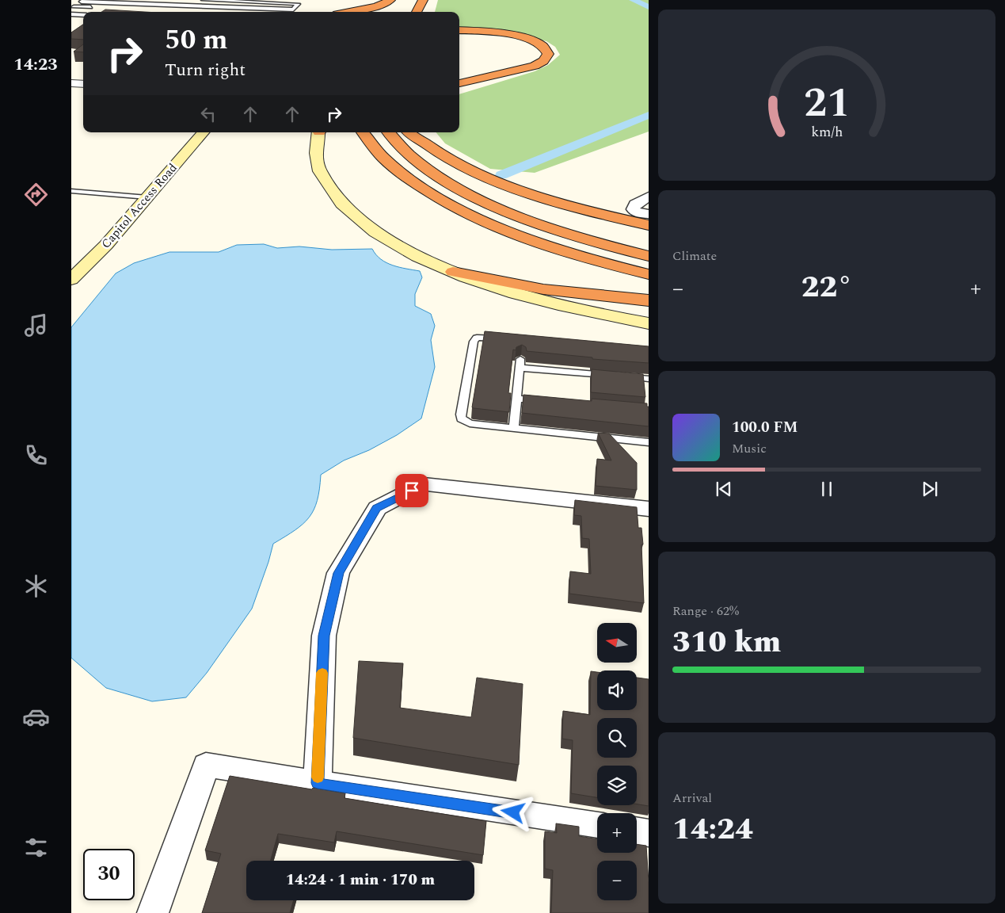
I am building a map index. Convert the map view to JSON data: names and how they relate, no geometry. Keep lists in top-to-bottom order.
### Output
{
  "streets": {
    "main road": ["Capitol Access Road"]
  },
  "north": "left",
  "page": {
    "tabs": "14:23",
    "turn": ["50 m", "Turn right"],
    "tile": [
      "Climate",
      ["Range · 62%", "310 km"],
      ["Arrival", "14:24"]
    ],
    "heat": ["−", "22°", "+"],
    "song": ["100.0 FM", "Music"],
    "map_buttons": ["+", "−"],
    "limit": "30",
    "trip": "14:24 · 1 min · 170 m",
    "gauge": ["21", "km/h"]
  }
}
